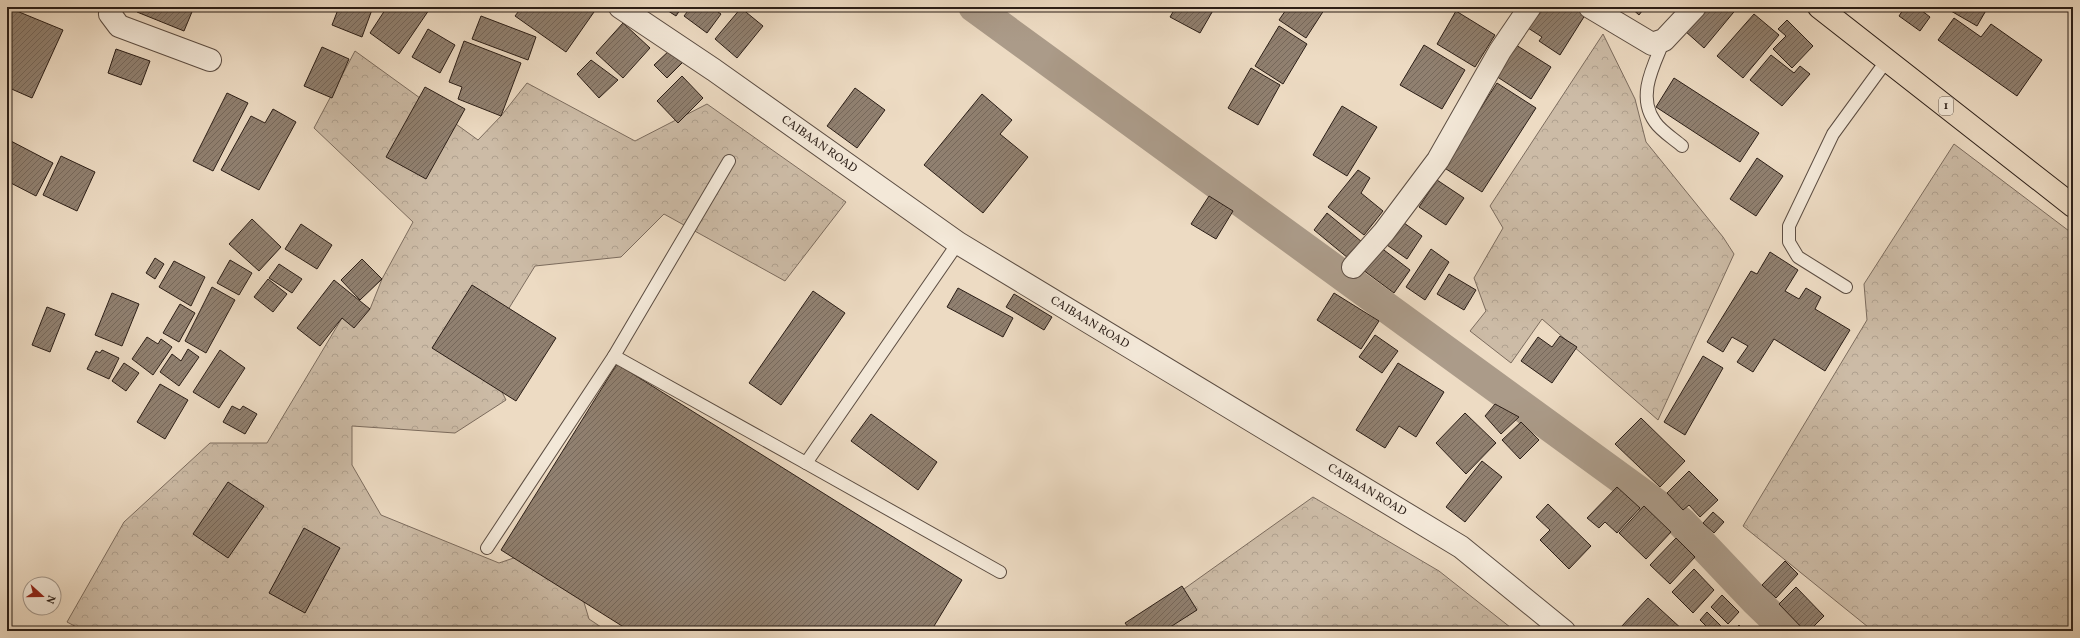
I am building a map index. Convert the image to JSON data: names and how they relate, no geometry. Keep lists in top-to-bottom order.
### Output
{
  "streets": {
    "main road": ["1"],
    "street": ["CAIBAAN ROAD"]
  },
  "north": "right"
}
